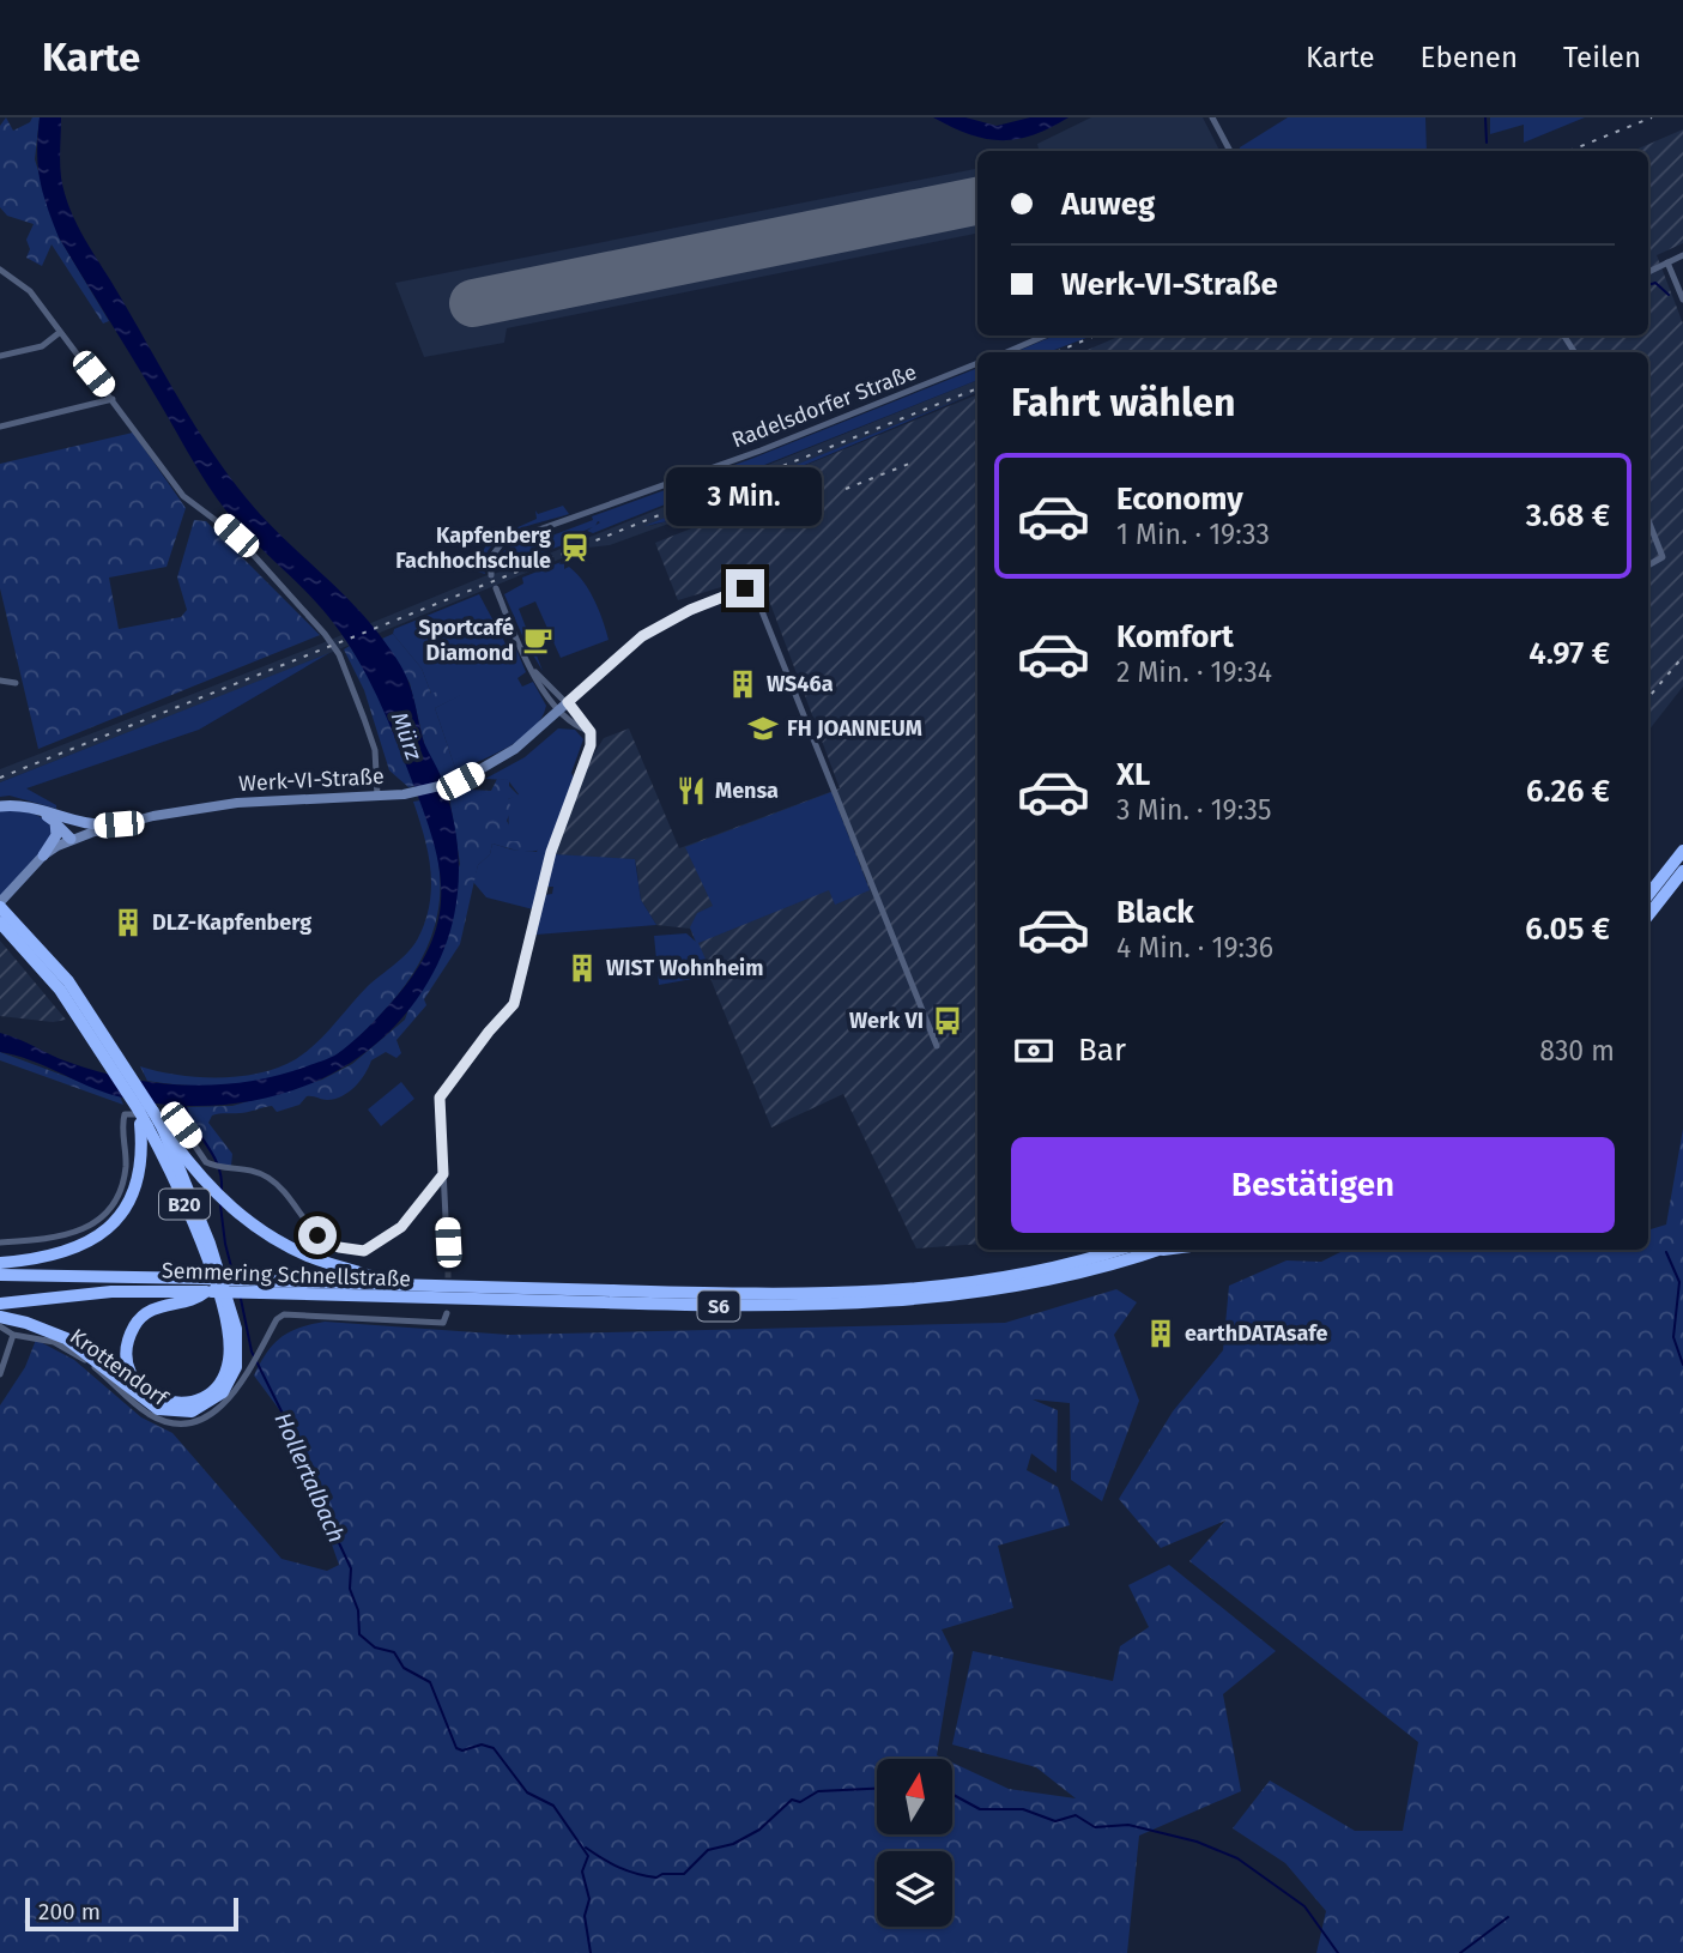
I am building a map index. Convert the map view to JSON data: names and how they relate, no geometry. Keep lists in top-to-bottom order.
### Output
{
  "streets": {
    "highway": ["B20", "Semmering Schnellstraße", "S6"],
    "main road": ["Werk-VI-Straße"],
    "street": ["Radelsdorfer Straße", "Krottendorf"]
  },
  "crossings": [
    ["Werk-VI-Straße", "B20"],
    ["B20", "Semmering Schnellstraße"]
  ],
  "water": ["Mürz", "Hollertalbach"],
  "places": {
    "station": ["Kapfenberg Fachhochschule"],
    "cafe": ["Sportcafé Diamond"],
    "building": [
      "WS46a",
      "DLZ-Kapfenberg",
      "WIST Wohnheim",
      "earthDATAsafe"
    ],
    "school or university": ["FH JOANNEUM"],
    "restaurant": ["Mensa"],
    "bus stop": ["Werk VI"]
  },
  "scale_bar": "200 m",
  "north": "top",
  "page": {
    "header": "Karte",
    "nav": ["Karte", "Ebenen", "Teilen"],
    "banner": ["Auweg", "Werk-VI-Straße"],
    "heading": "Fahrt wählen",
    "list": [
      {
        "name": "Economy",
        "note": "1 Min. · 19:33",
        "value": "3.68 €"
      },
      {
        "name": "Komfort",
        "note": "2 Min. · 19:34",
        "value": "4.97 €"
      },
      {
        "name": "XL",
        "note": "3 Min. · 19:35",
        "value": "6.26 €"
      },
      {
        "name": "Black",
        "note": "4 Min. · 19:36",
        "value": "6.05 €"
      }
    ],
    "bubble": "3 Min.",
    "pay": ["Bar", "830 m"],
    "buttons": "Bestätigen",
    "scale": "200 m"
  }
}
